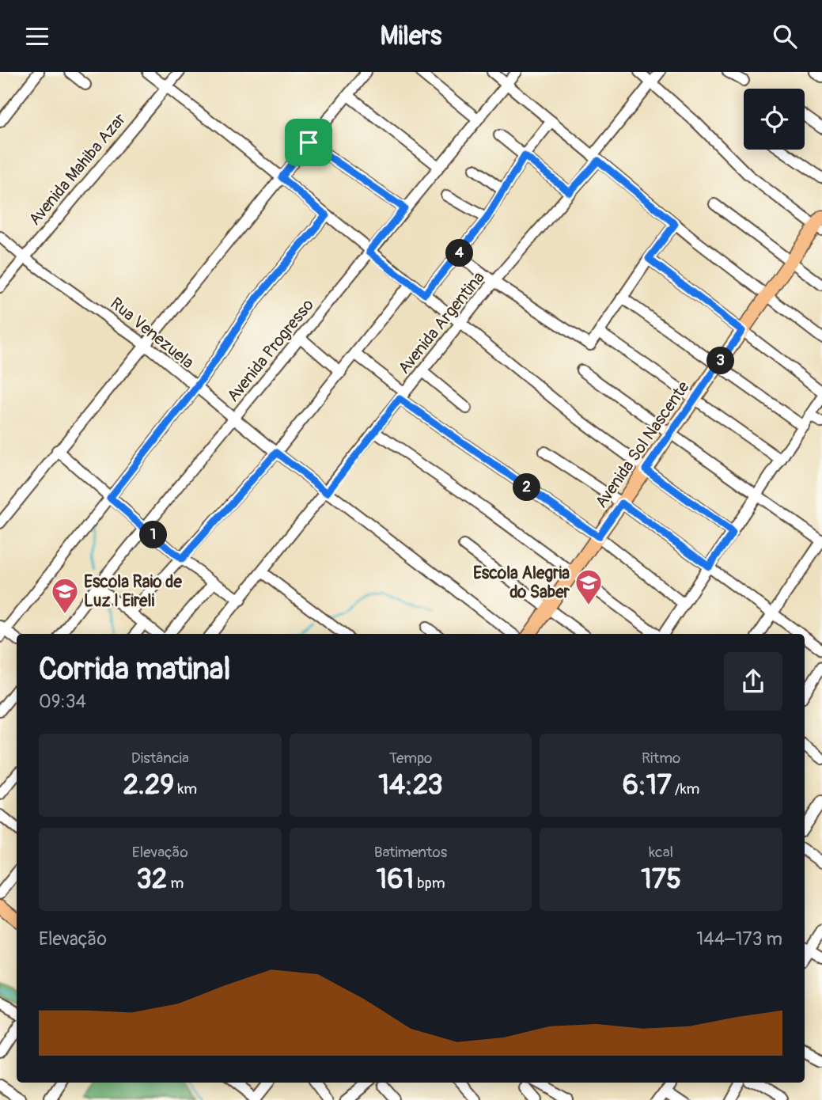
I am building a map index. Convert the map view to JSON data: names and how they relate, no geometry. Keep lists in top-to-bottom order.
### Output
{
  "streets": {
    "main road": ["Avenida Sol Nascente"],
    "street": [
      "Avenida Mahiba Azar",
      "Avenida Argentina",
      "Rua Venezuela",
      "Avenida Progresso"
    ]
  },
  "crossings": [
    ["Avenida Mahiba Azar", "Rua Venezuela"],
    ["Avenida Argentina", "Rua Venezuela"],
    ["Rua Venezuela", "Avenida Progresso"]
  ],
  "places": {
    "school or university": ["Escola Alegria do Saber", "Escola Raio de Luz I Eireli"]
  },
  "page": {
    "header": "Milers",
    "pins": [
      "4",
      "3",
      "2",
      "1"
    ],
    "heading": ["Corrida matinal", "09:34"],
    "stats": [
      ["Distância", "2.29 km"],
      ["Tempo", "14:23"],
      ["Ritmo", "6:17 /km"],
      ["Elevação", "32 m"],
      ["Batimentos", "161 bpm"],
      ["kcal", "175"]
    ],
    "chart": ["Elevação", "144–173 m"]
  }
}
